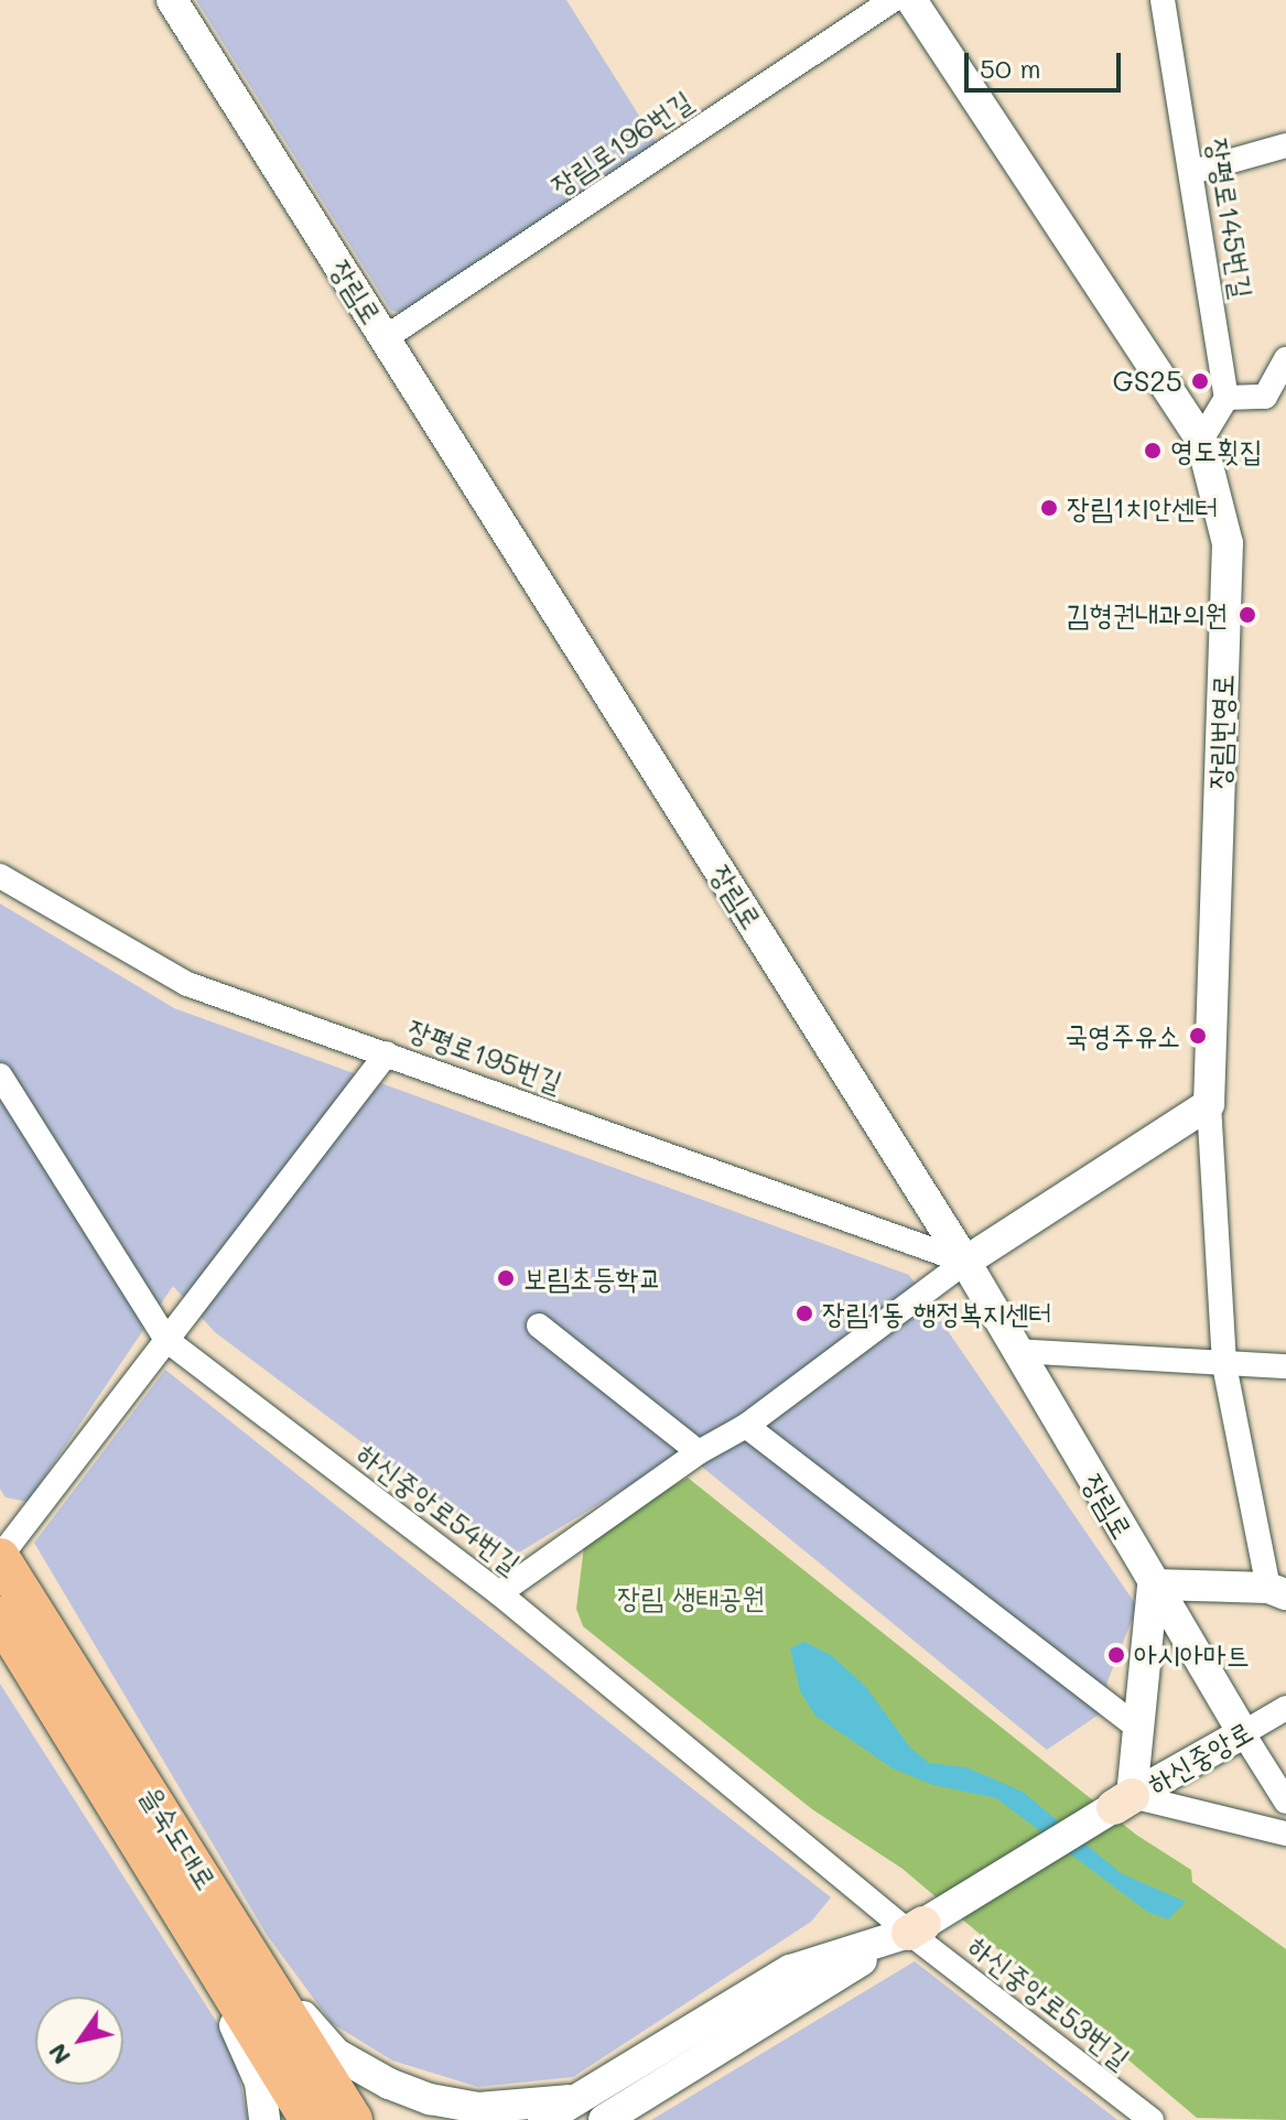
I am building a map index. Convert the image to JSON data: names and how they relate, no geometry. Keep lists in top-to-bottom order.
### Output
{
  "streets": {
    "highway": ["을숙도대로"],
    "street": [
      "장림로196번길",
      "장평로145번길",
      "장림로",
      "장림번영로",
      "장평로195번길",
      "하신중앙로54번길",
      "하신중앙로",
      "하신중앙로53번길"
    ]
  },
  "crossings": [
    ["장림로196번길", "장림로"],
    ["장림로", "장평로195번길"],
    ["장림로", "하신중앙로"],
    ["하신중앙로54번길", "하신중앙로"],
    ["하신중앙로54번길", "하신중앙로53번길"],
    ["하신중앙로", "하신중앙로53번길"]
  ],
  "parks": ["장림 생태공원"],
  "places": [
    "GS25",
    "영도횟집",
    "장림1치안센터",
    "김형권내과의원",
    "국영주유소",
    "보림초등학교",
    "장림1동 행정복지센터",
    "아시아마트"
  ],
  "scale_bar": "50 m",
  "north": "bottom left"
}
